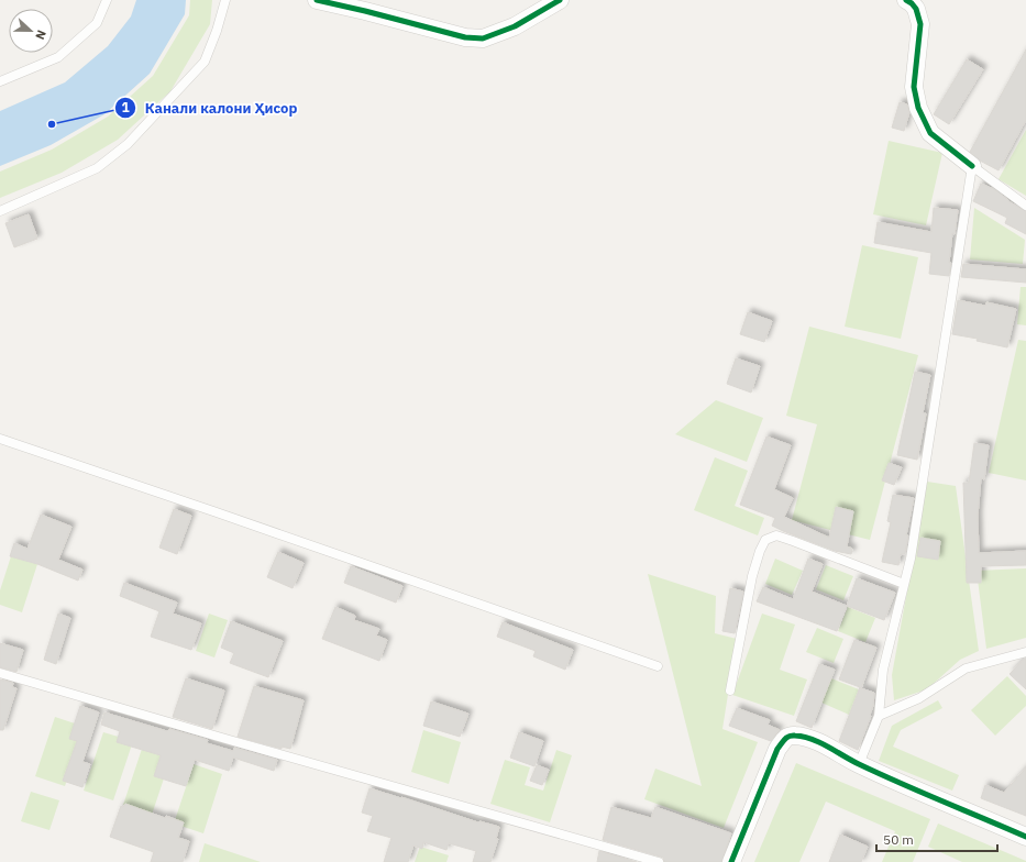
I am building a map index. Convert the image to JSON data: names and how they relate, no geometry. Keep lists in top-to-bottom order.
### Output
{
  "places": ["Канали калони Ҳисор"],
  "scale_bar": "50 m",
  "north": "right"
}
